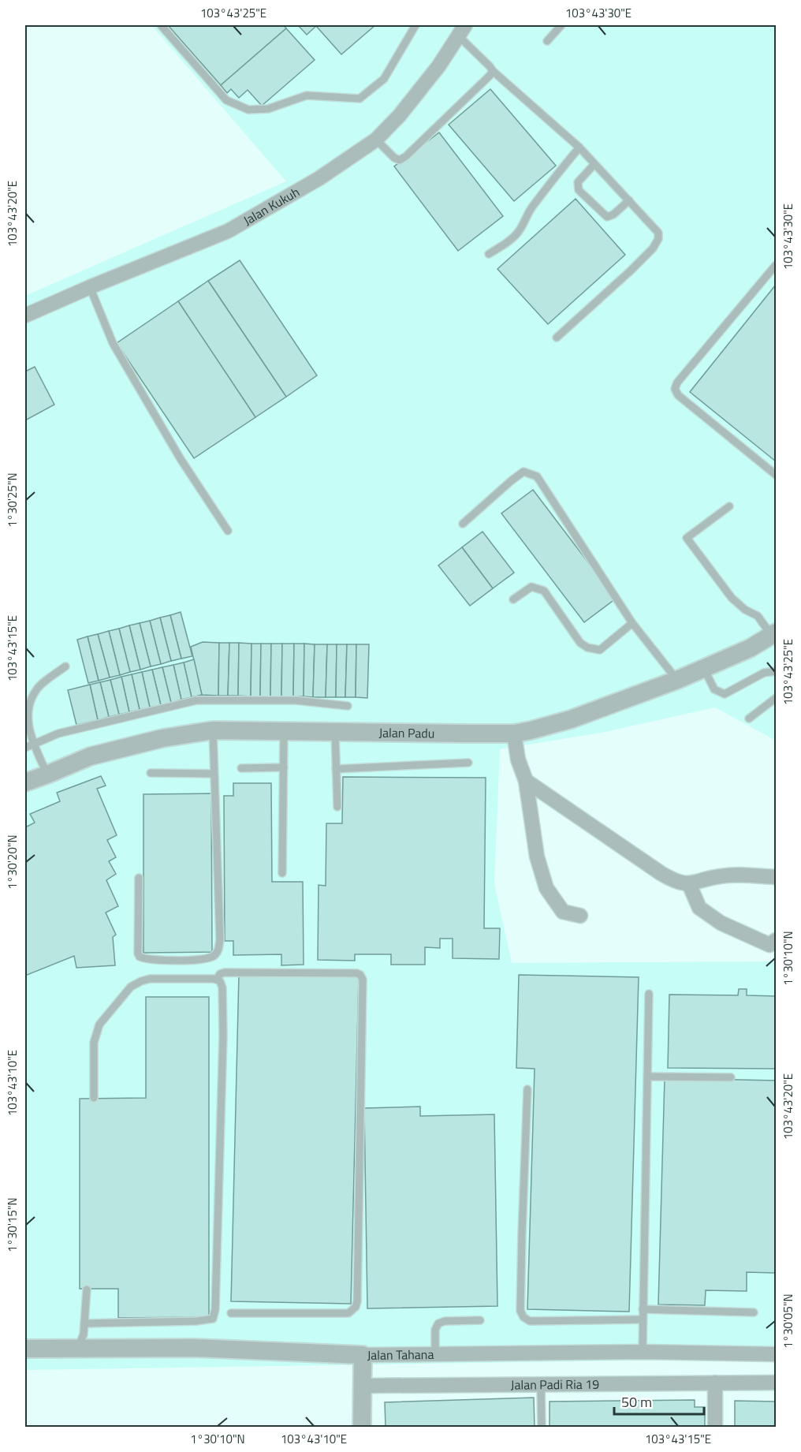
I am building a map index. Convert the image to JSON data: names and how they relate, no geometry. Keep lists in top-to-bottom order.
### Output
{
  "streets": {
    "street": [
      "Jalan Kukuh",
      "Jalan Padu",
      "Jalan Tahana",
      "Jalan Padi Ria 19"
    ]
  },
  "scale_bar": "50 m",
  "coordinates": [
    "103°43'25\"E",
    "103°43'30\"E",
    "103°43'20\"E",
    "1°30'25\"N",
    "103°43'15\"E",
    "1°30'20\"N",
    "1°30'10\"N",
    "103°43'10\"E",
    "1°30'15\"N",
    "1°30'05\"N"
  ]
}
